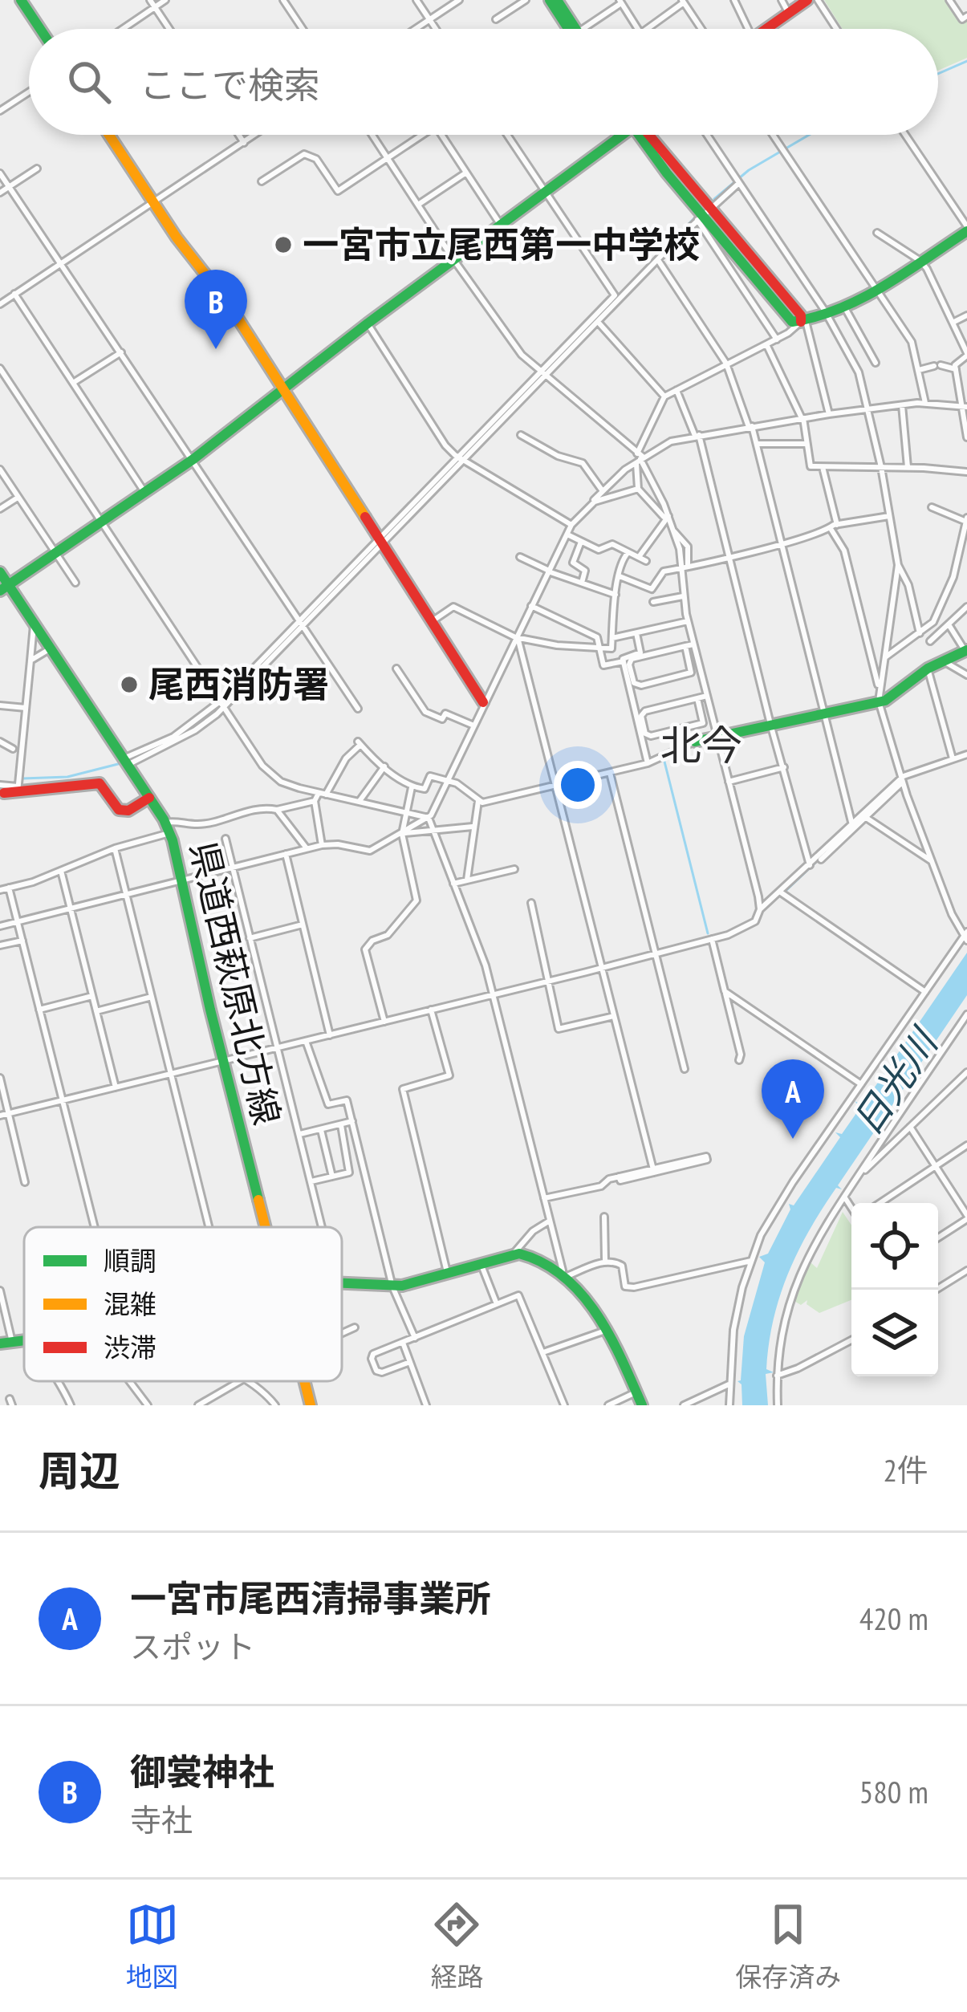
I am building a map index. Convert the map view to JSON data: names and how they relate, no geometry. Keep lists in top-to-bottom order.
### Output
{
  "streets": {
    "main road": ["県道西萩原北方線"]
  },
  "districts": ["北今"],
  "water": ["日光川"],
  "places": ["一宮市立尾西第一中学校", "尾西消防署"],
  "legend": ["順調", "混雑", "渋滞"],
  "page": {
    "search": "ここで検索",
    "pins": ["B", "A"],
    "heading": ["周辺", "2件"],
    "list": [
      {
        "mark": "A",
        "name": "一宮市尾西清掃事業所",
        "note": "スポット",
        "value": "420 m"
      },
      {
        "mark": "B",
        "name": "御裳神社",
        "note": "寺社",
        "value": "580 m"
      }
    ],
    "nav": ["地図", "経路", "保存済み"]
  }
}
